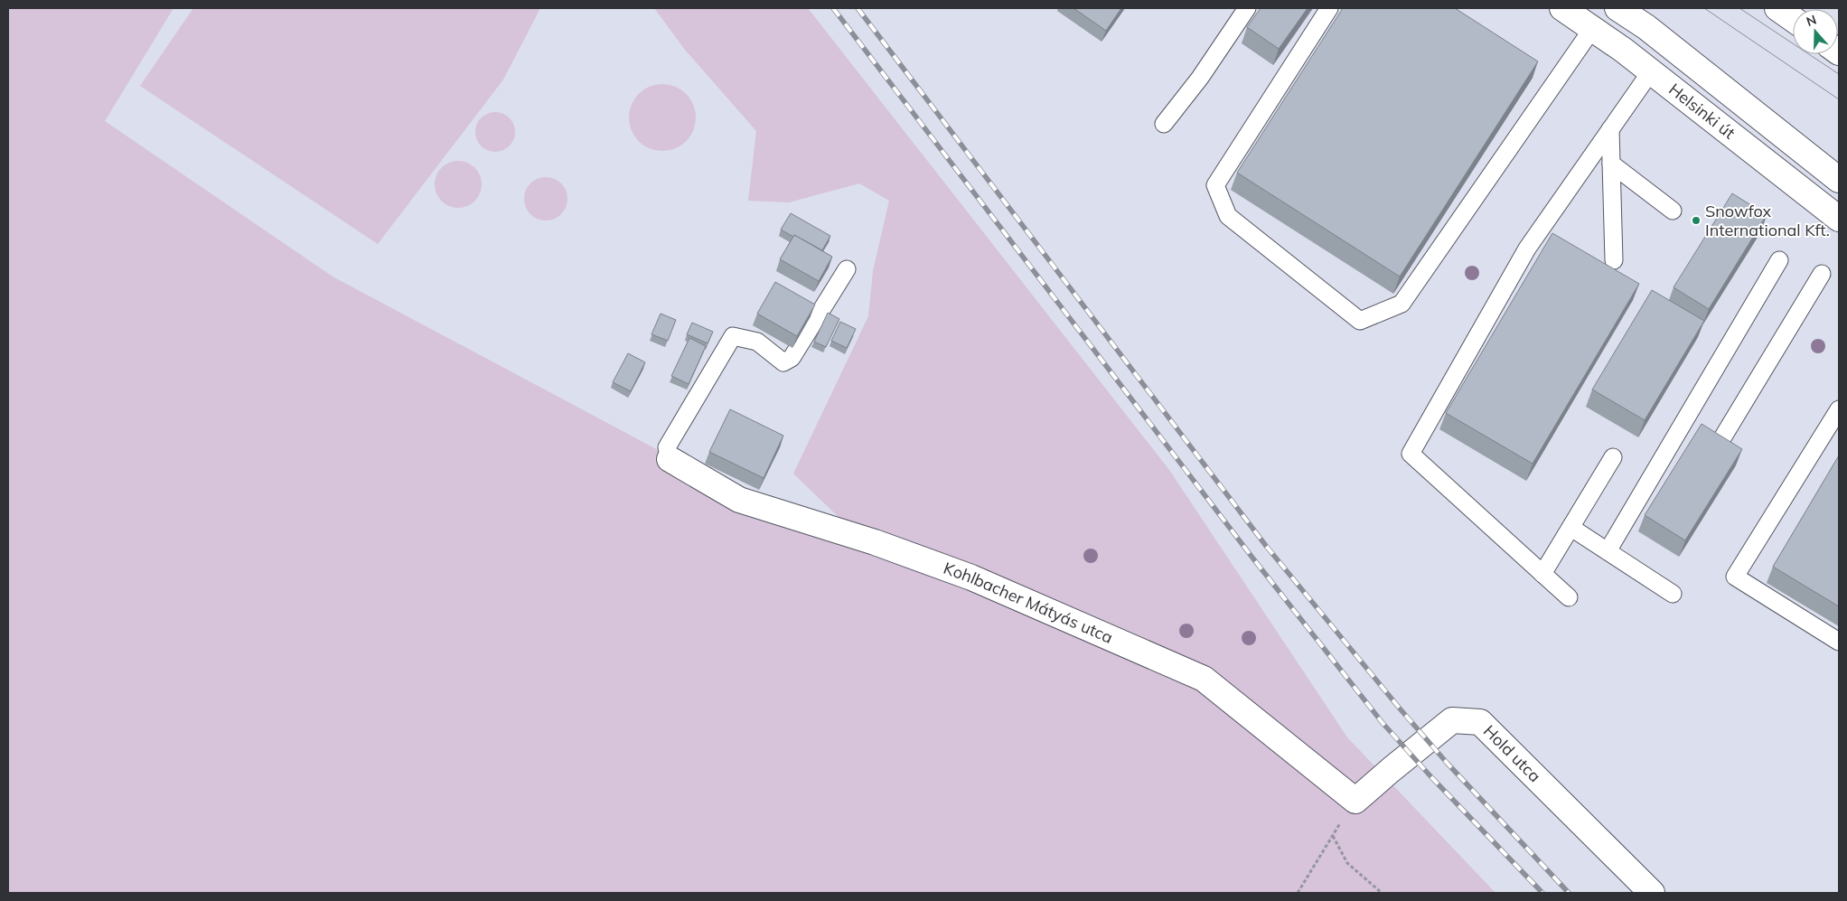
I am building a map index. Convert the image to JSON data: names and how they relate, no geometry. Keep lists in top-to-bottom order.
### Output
{
  "streets": {
    "street": ["Helsinki út", "Kohlbacher Mátyás utca", "Hold utca"]
  },
  "crossings": [
    ["Kohlbacher Mátyás utca", "Hold utca"]
  ],
  "places": ["Snowfox International Kft."],
  "north": "top"
}
